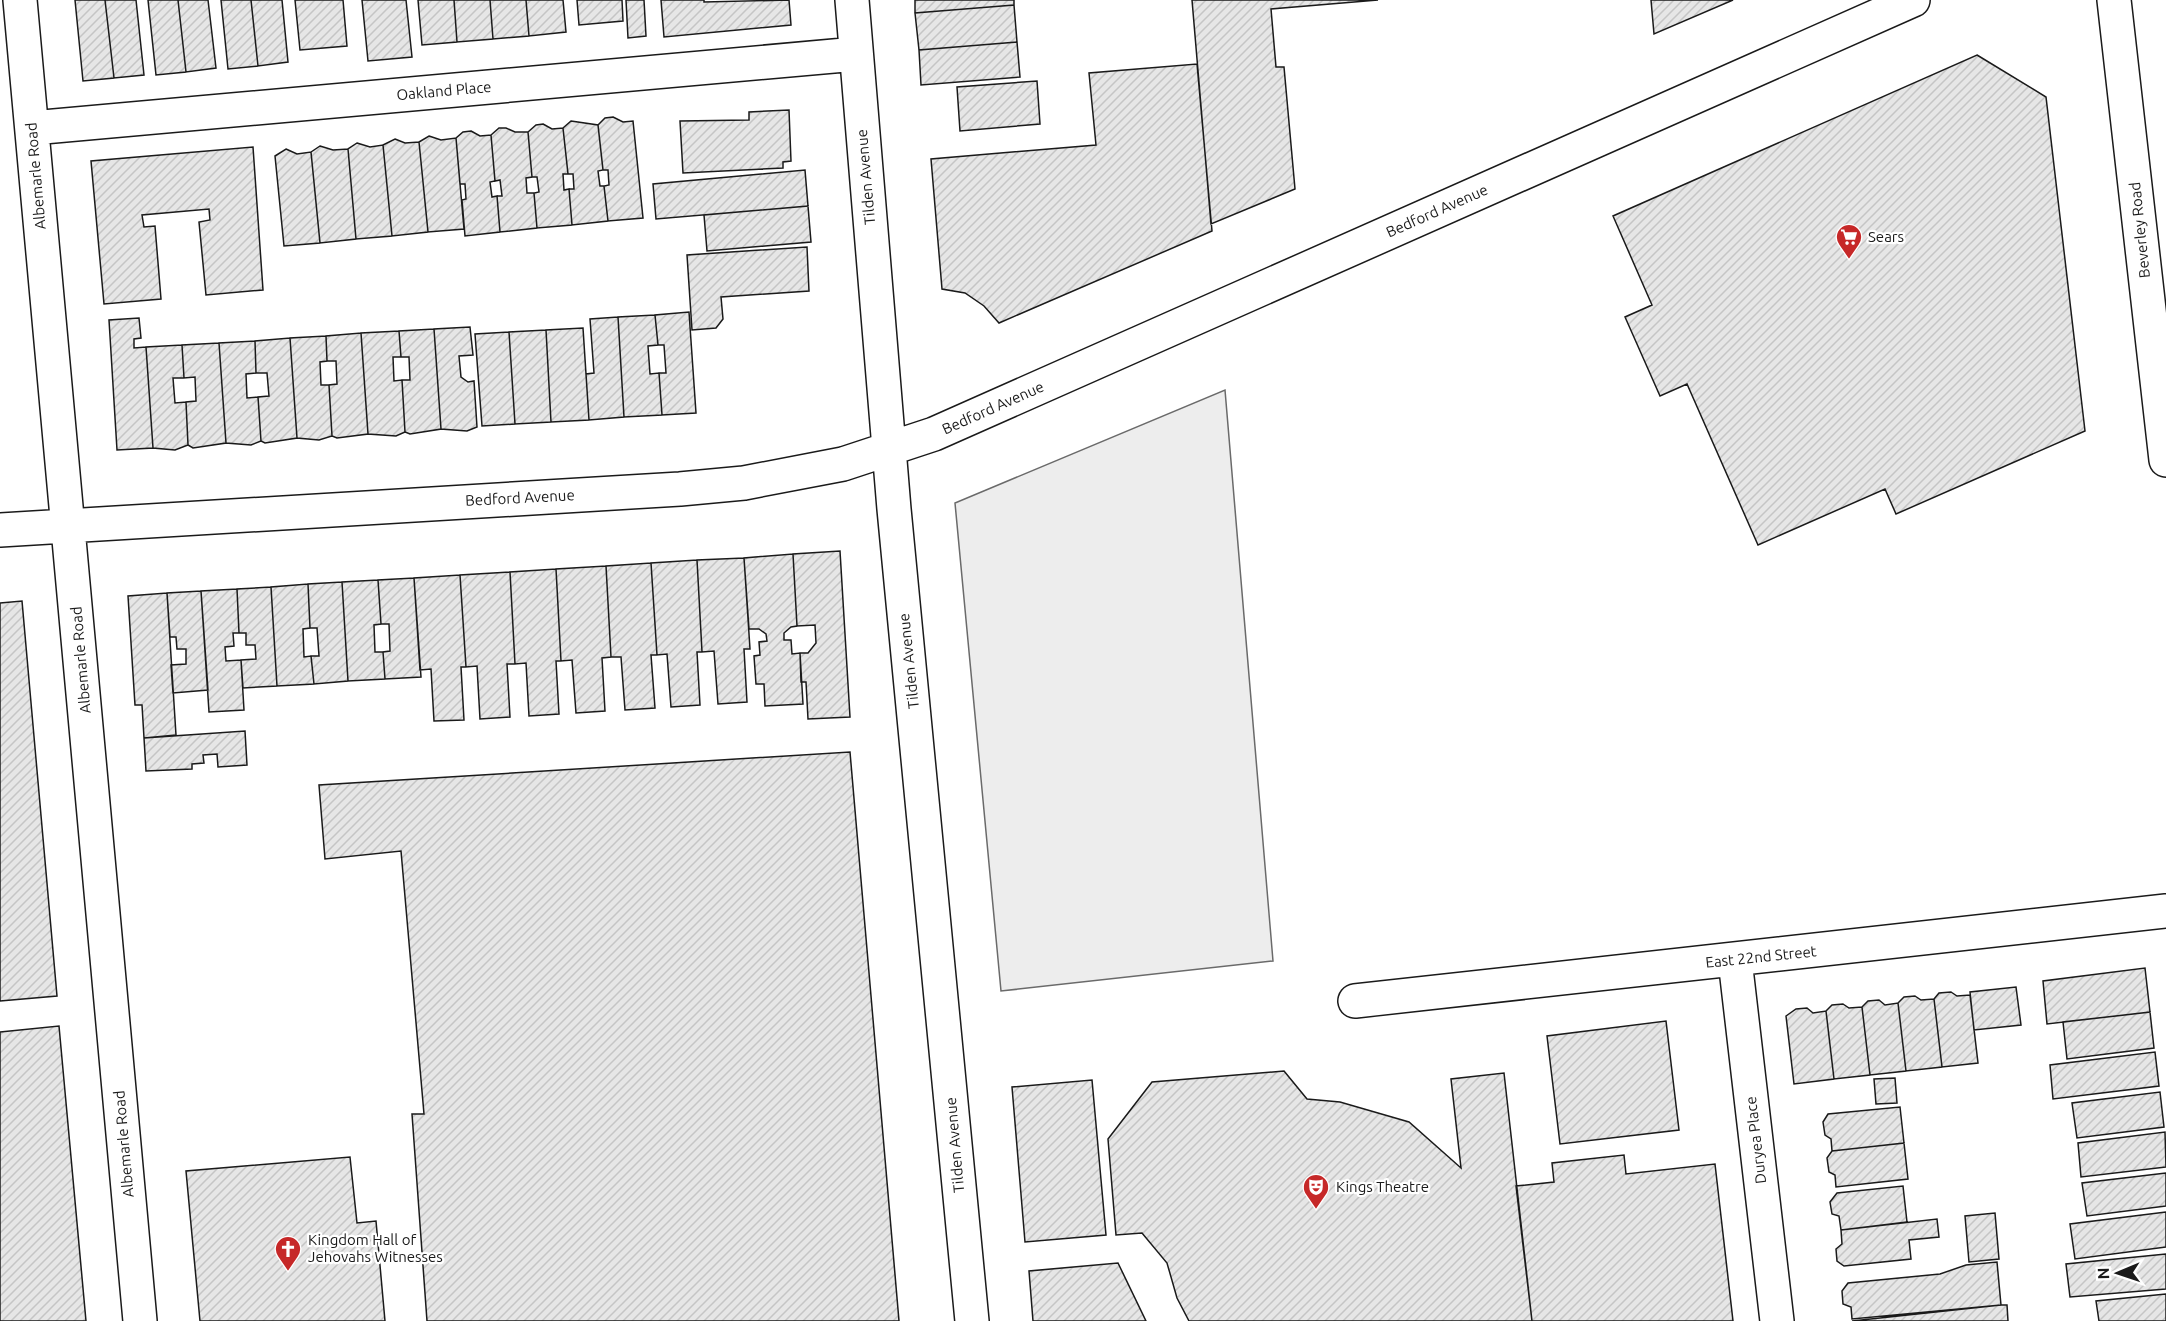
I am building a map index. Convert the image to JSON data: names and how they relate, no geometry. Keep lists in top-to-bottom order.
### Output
{
  "streets": {
    "street": [
      "Oakland Place",
      "Albemarle Road",
      "Tilden Avenue",
      "Bedford Avenue",
      "Beverley Road",
      "East 22nd Street",
      "Duryea Place"
    ]
  },
  "crossings": [
    ["Oakland Place", "Albemarle Road"],
    ["Oakland Place", "Tilden Avenue"],
    ["Albemarle Road", "Bedford Avenue"],
    ["Tilden Avenue", "Bedford Avenue"],
    ["East 22nd Street", "Duryea Place"]
  ],
  "places": {
    "supermarket": ["Sears"],
    "theatre": ["Kings Theatre"],
    "church": ["Kingdom Hall of Jehovahs Witnesses"]
  },
  "north": "left"
}
